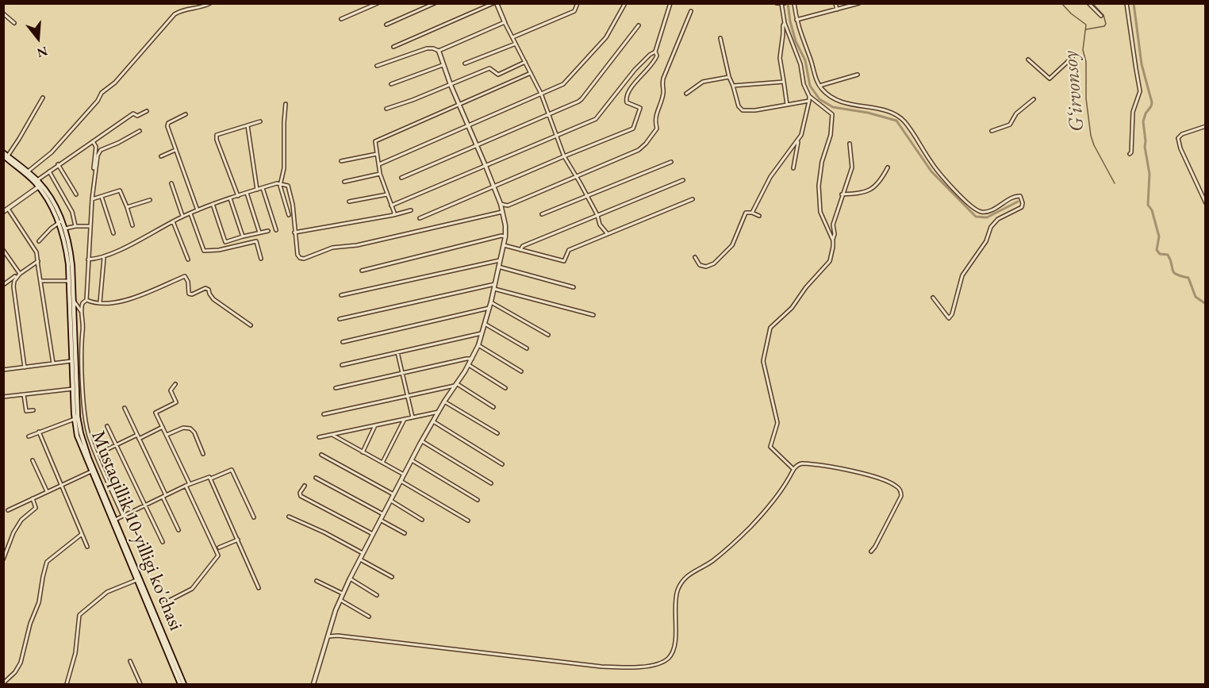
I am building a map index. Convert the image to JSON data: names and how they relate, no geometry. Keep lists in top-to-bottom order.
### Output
{
  "streets": {
    "main road": ["Mustaqillik 10-yilligi ko'chasi"]
  },
  "water": ["G‘irvonsoy"],
  "north": "bottom"
}
